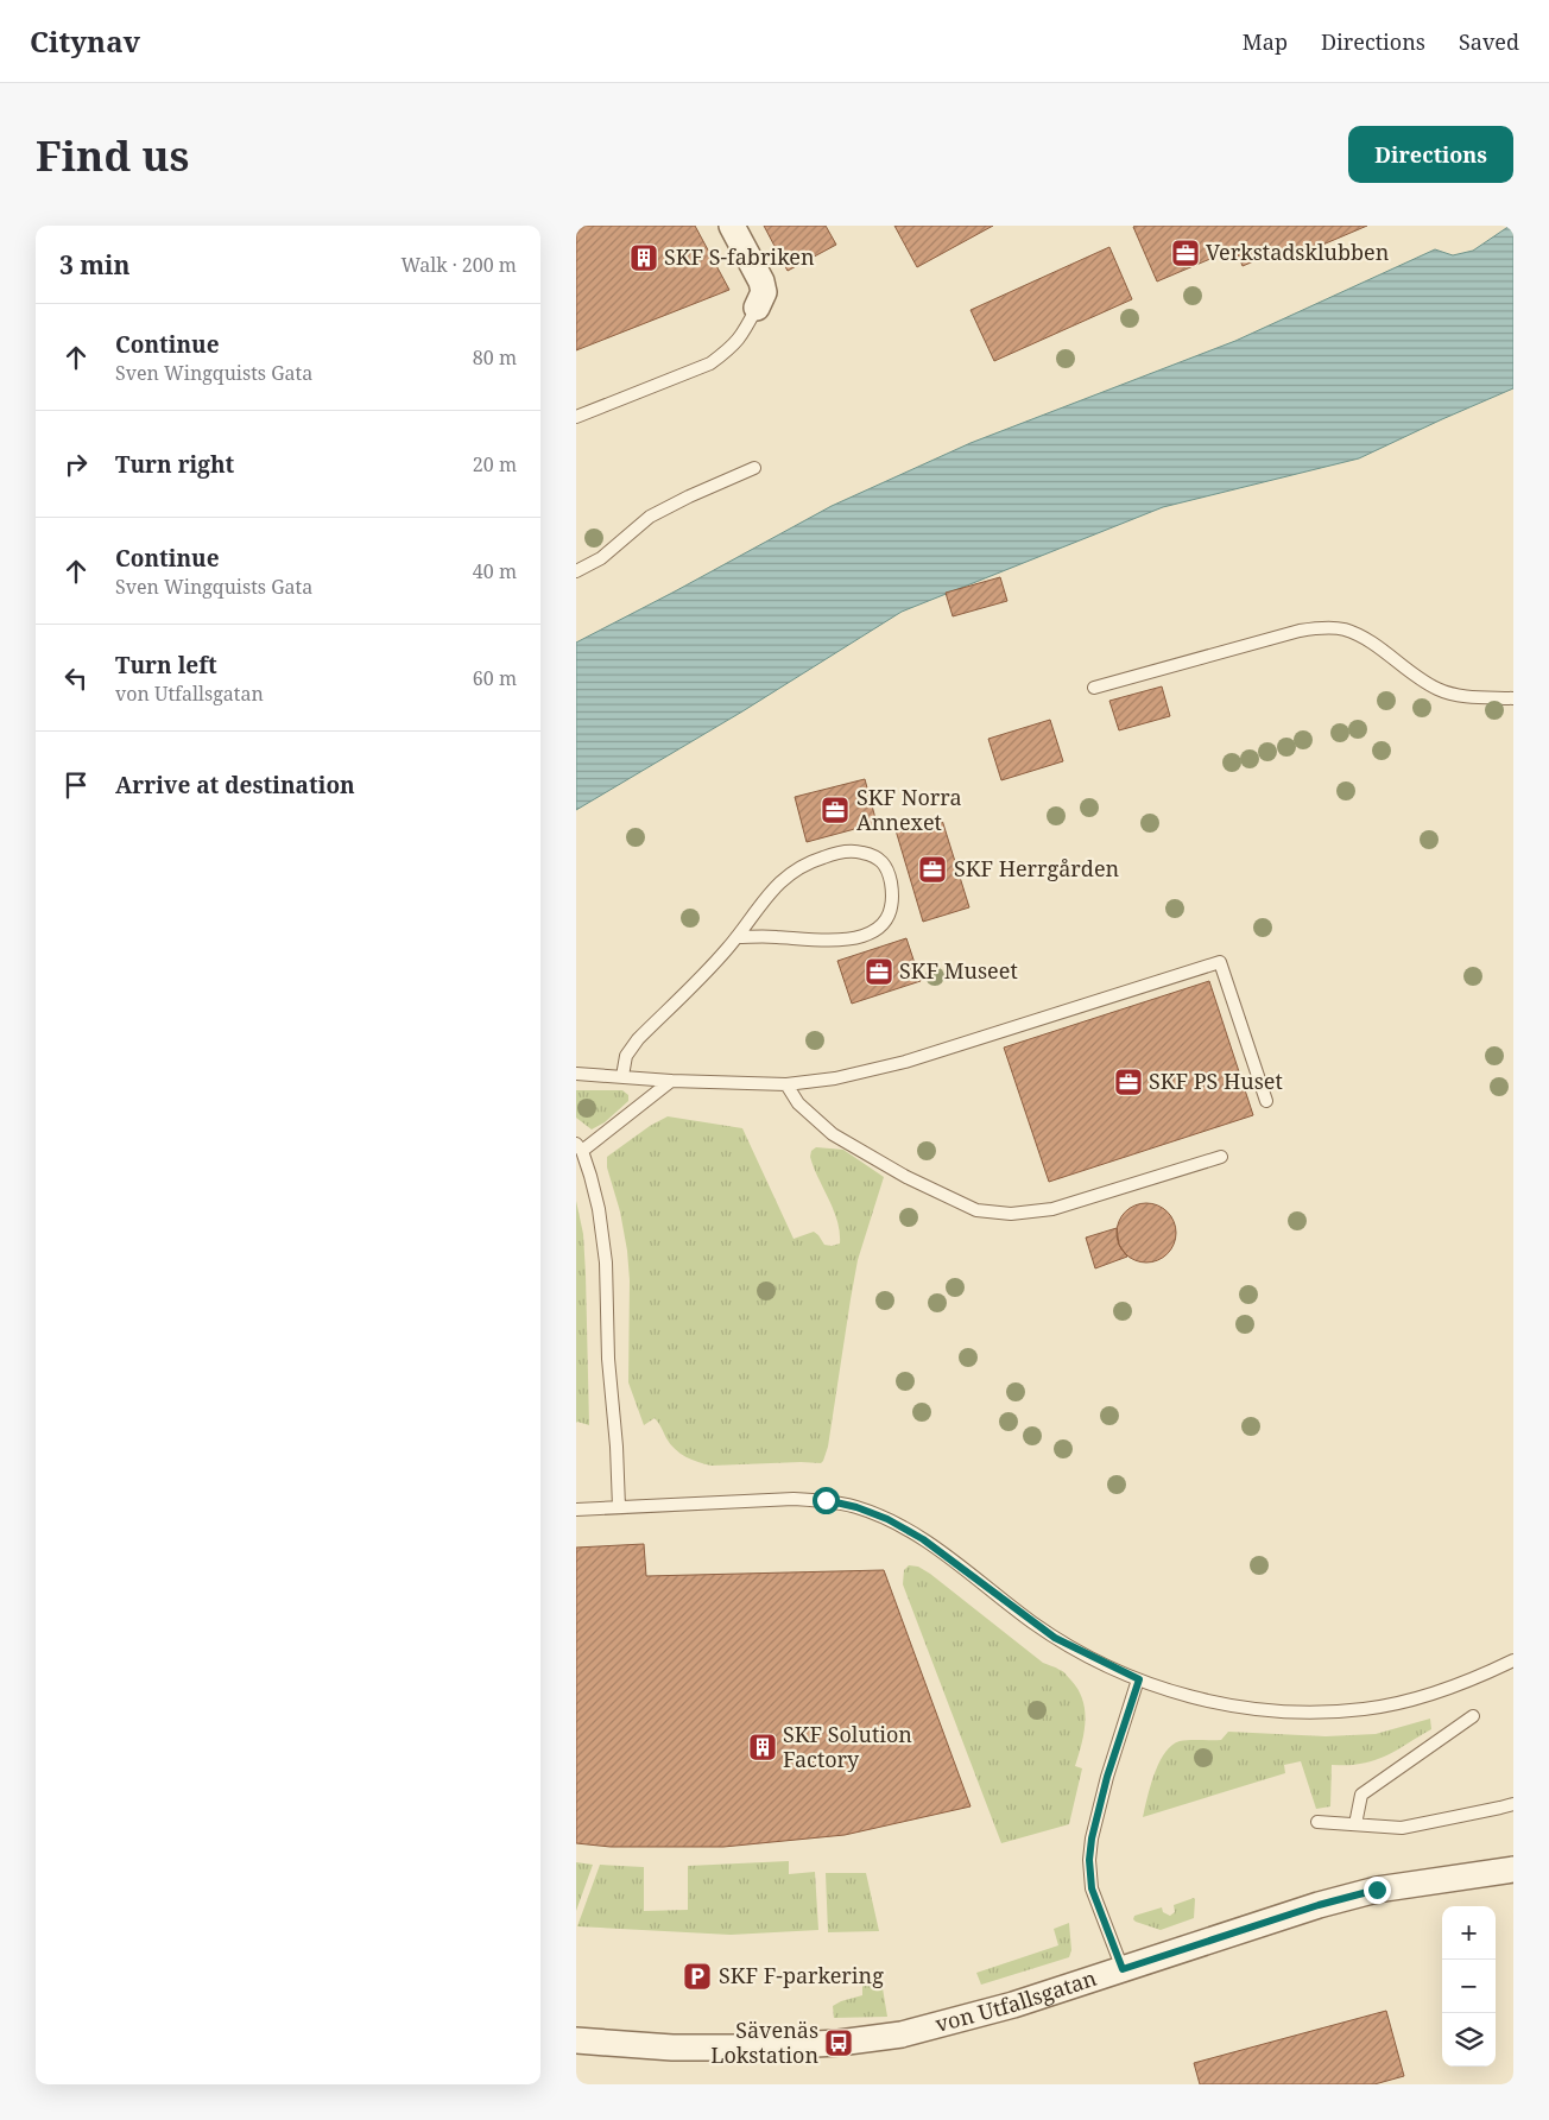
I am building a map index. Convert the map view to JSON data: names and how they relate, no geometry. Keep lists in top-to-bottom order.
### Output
{
  "streets": {
    "street": ["von Utfallsgatan"]
  },
  "places": {
    "office": [
      "Verkstadsklubben",
      "SKF Norra Annexet",
      "SKF Herrgården",
      "SKF Museet",
      "SKF PS Huset"
    ],
    "building": ["SKF S-fabriken", "SKF Solution Factory"],
    "parking": ["SKF F-parkering"],
    "bus stop": ["Sävenäs Lokstation"]
  },
  "page": {
    "header": "Citynav",
    "nav": ["Map", "Directions", "Saved"],
    "buttons": "Directions",
    "title": "Find us",
    "heading": ["3 min", "Walk · 200 m"],
    "list": [
      ["Continue", "Sven Wingquists Gata", "80 m"],
      ["Turn right", "20 m"],
      ["Continue", "Sven Wingquists Gata", "40 m"],
      ["Turn left", "von Utfallsgatan", "60 m"],
      "Arrive at destination"
    ],
    "map_buttons": ["+", "−"]
  }
}
